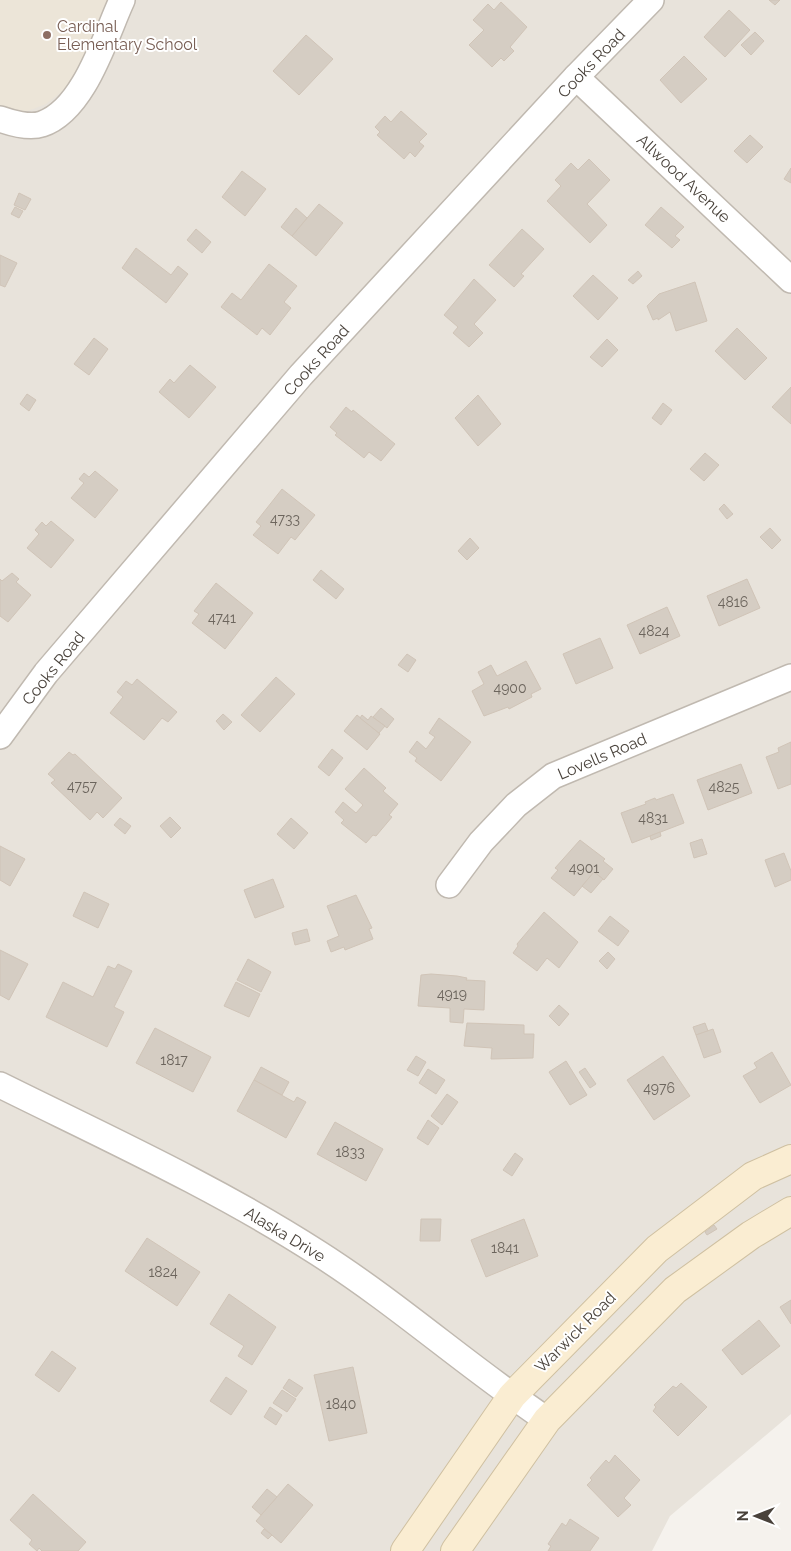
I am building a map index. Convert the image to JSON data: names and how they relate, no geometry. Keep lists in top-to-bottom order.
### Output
{
  "streets": {
    "main road": ["Warwick Road"],
    "street": [
      "Cooks Road",
      "Allwood Avenue",
      "Lovells Road",
      "Alaska Drive"
    ]
  },
  "crossings": [
    ["Cooks Road", "Allwood Avenue"],
    ["Alaska Drive", "Warwick Road"]
  ],
  "places": ["Cardinal Elementary School"],
  "house_numbers": [
    "4733",
    "4816",
    "4741",
    "4824",
    "4900",
    "4757",
    "4825",
    "4831",
    "4901",
    "4919",
    "1817",
    "4976",
    "1833",
    "1841",
    "1824",
    "1840"
  ],
  "north": "left"
}
